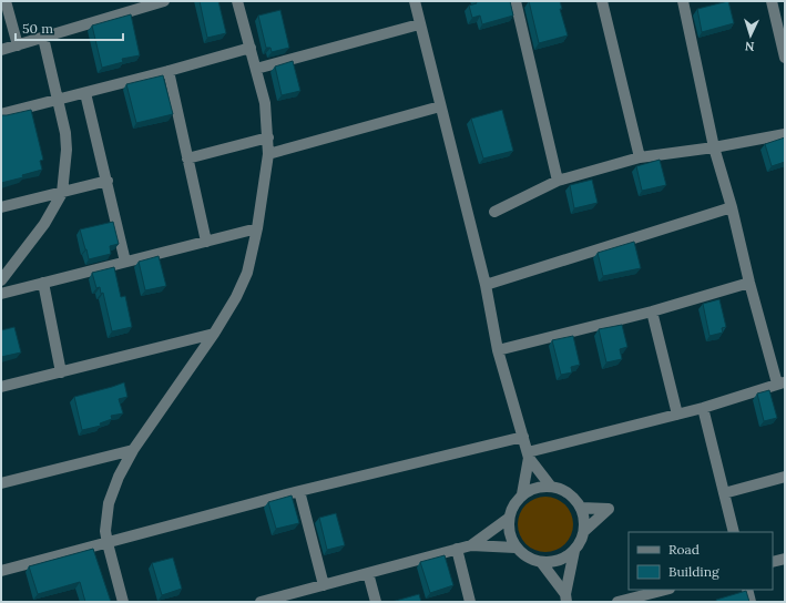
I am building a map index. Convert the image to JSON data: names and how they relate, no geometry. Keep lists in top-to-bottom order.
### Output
{
  "legend": ["Road", "Building"],
  "scale_bar": "50 m",
  "north": "bottom"
}
